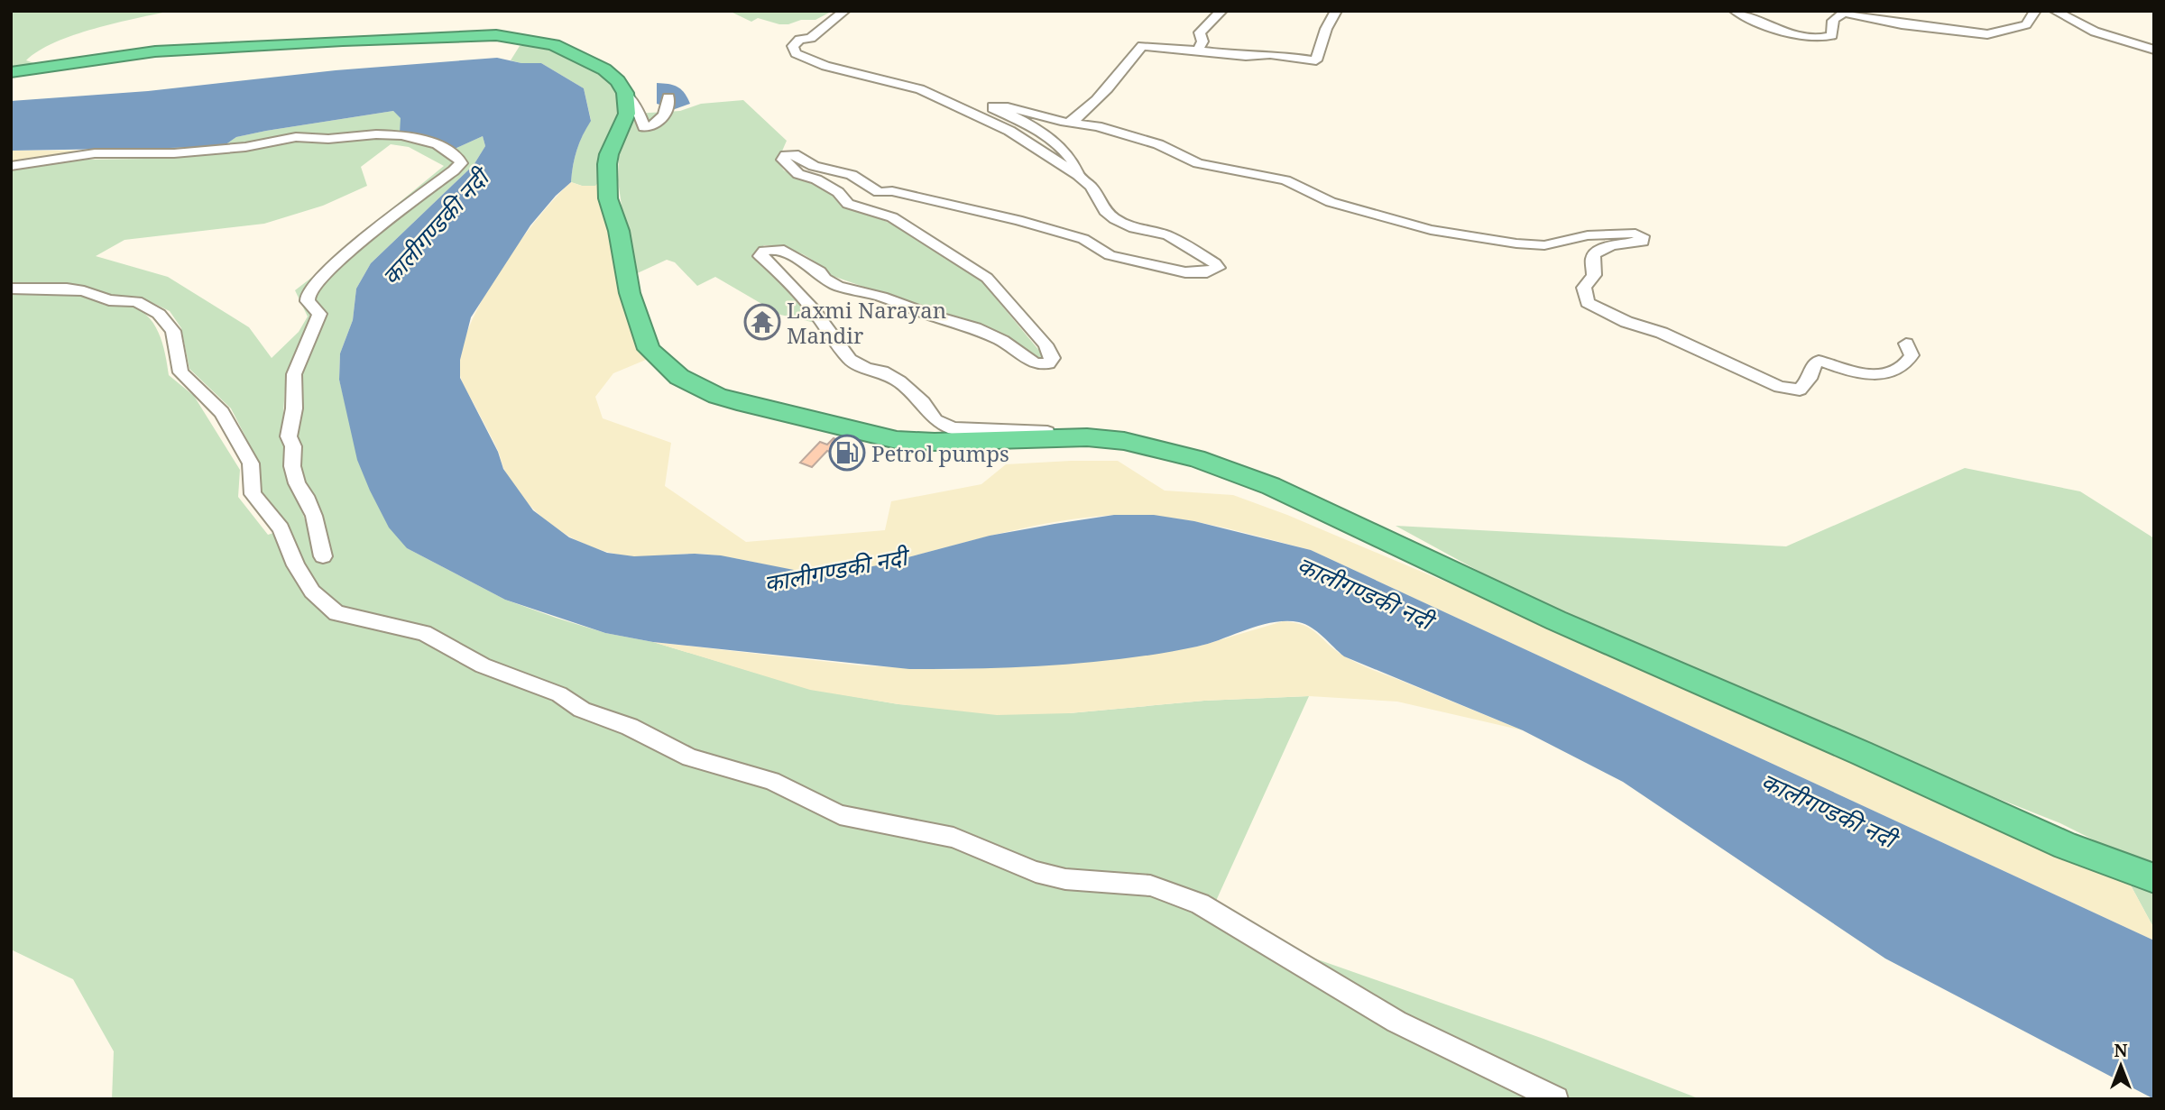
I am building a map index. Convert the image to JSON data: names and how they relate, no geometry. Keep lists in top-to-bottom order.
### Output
{
  "water": ["कालीगण्डकी नदी"],
  "places": {
    "temple": ["Laxmi Narayan Mandir"],
    "fuel station": ["Petrol pumps"]
  },
  "north": "top"
}
